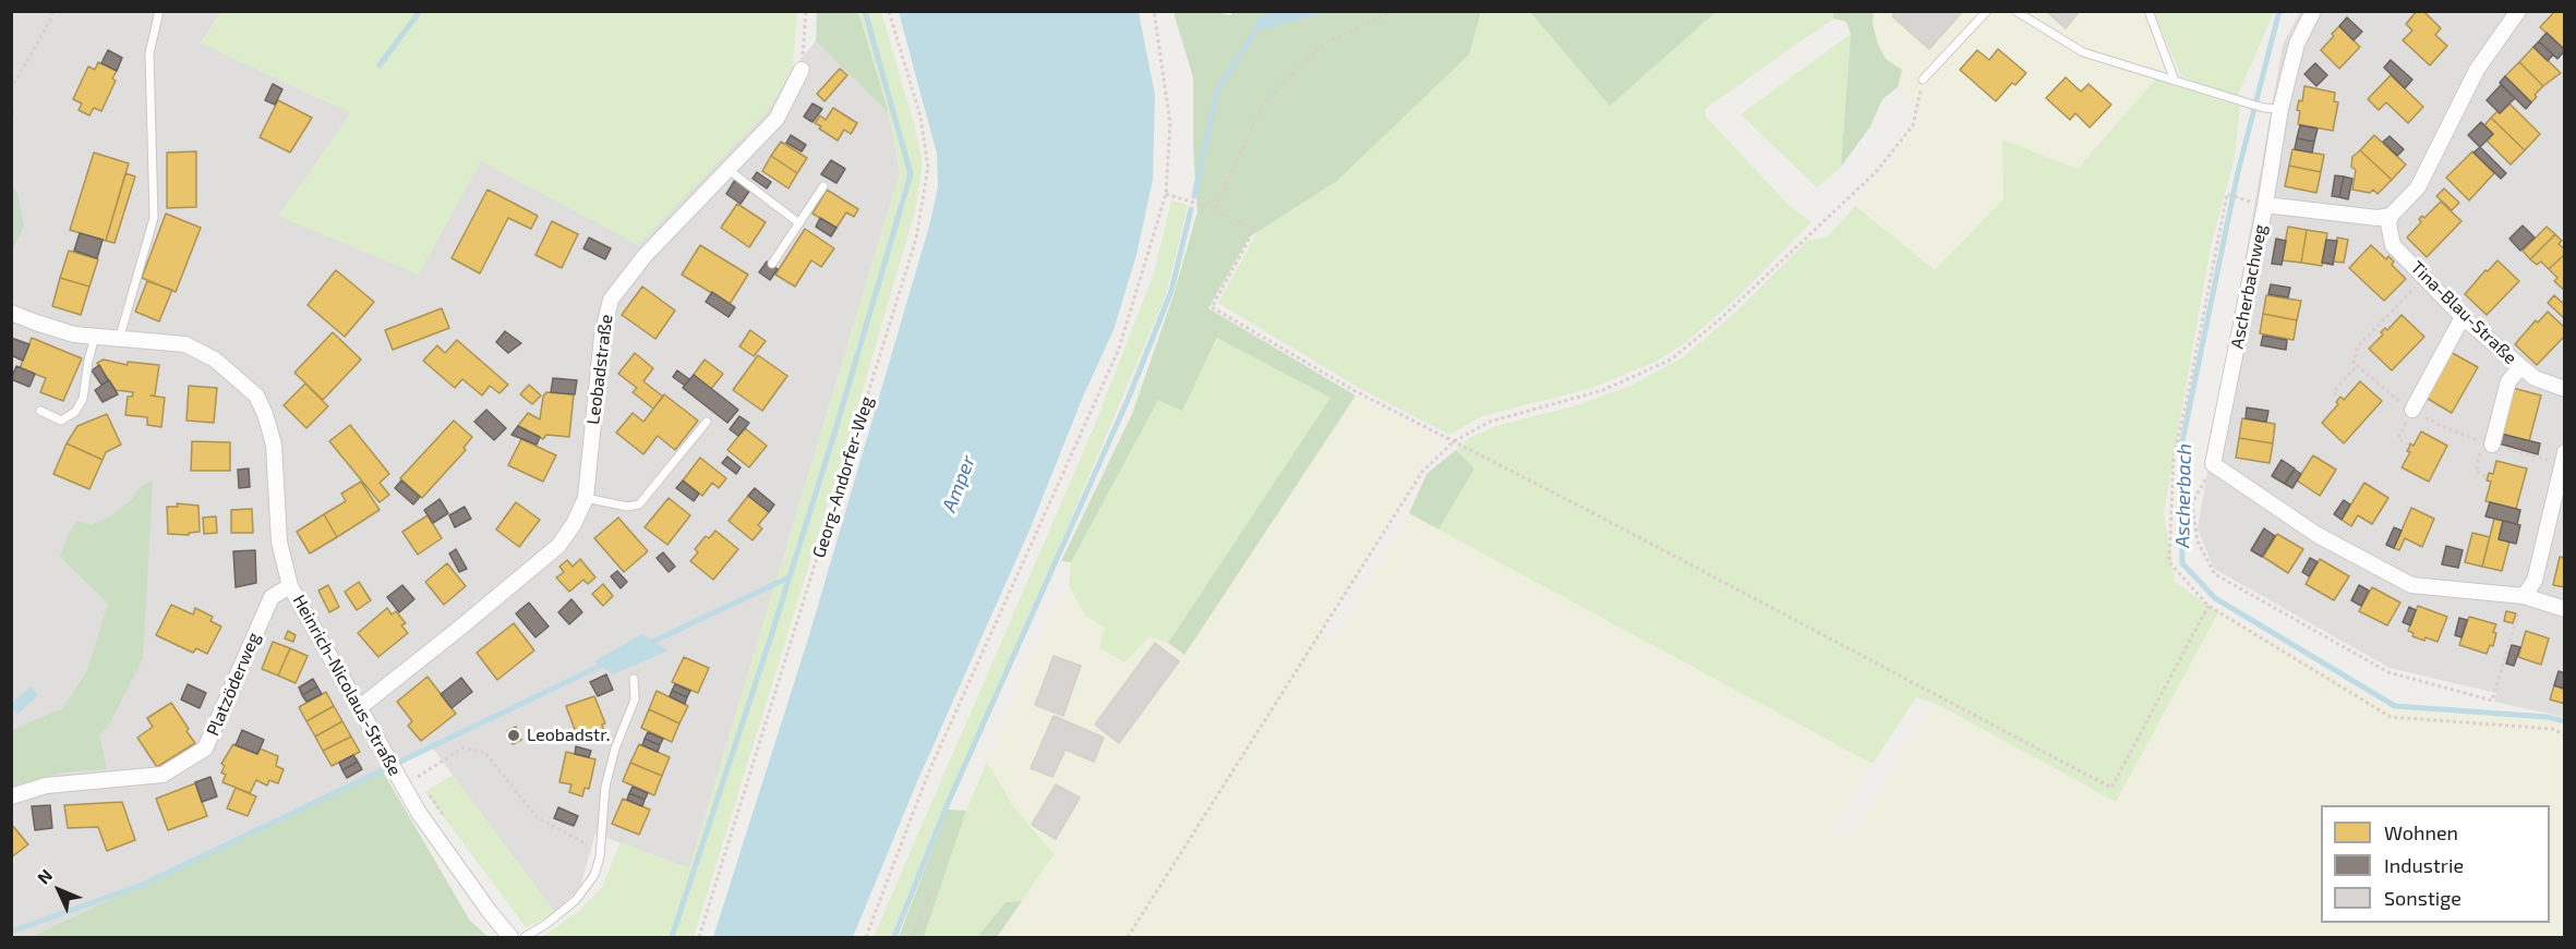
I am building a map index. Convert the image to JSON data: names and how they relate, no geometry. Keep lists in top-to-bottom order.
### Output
{
  "streets": {
    "street": [
      "Ascherbachweg",
      "Tina-Blau-Straße",
      "Leobadstraße",
      "Platzöderweg",
      "Heinrich-Nicolaus-Straße"
    ],
    "path": ["Georg-Andorfer-Weg"]
  },
  "crossings": [
    ["Leobadstraße", "Heinrich-Nicolaus-Straße"],
    ["Platzöderweg", "Heinrich-Nicolaus-Straße"]
  ],
  "water": ["Amper", "Ascherbach"],
  "places": ["Leobadstr."],
  "legend": ["Wohnen", "Industrie", "Sonstige"],
  "north": "top left"
}
